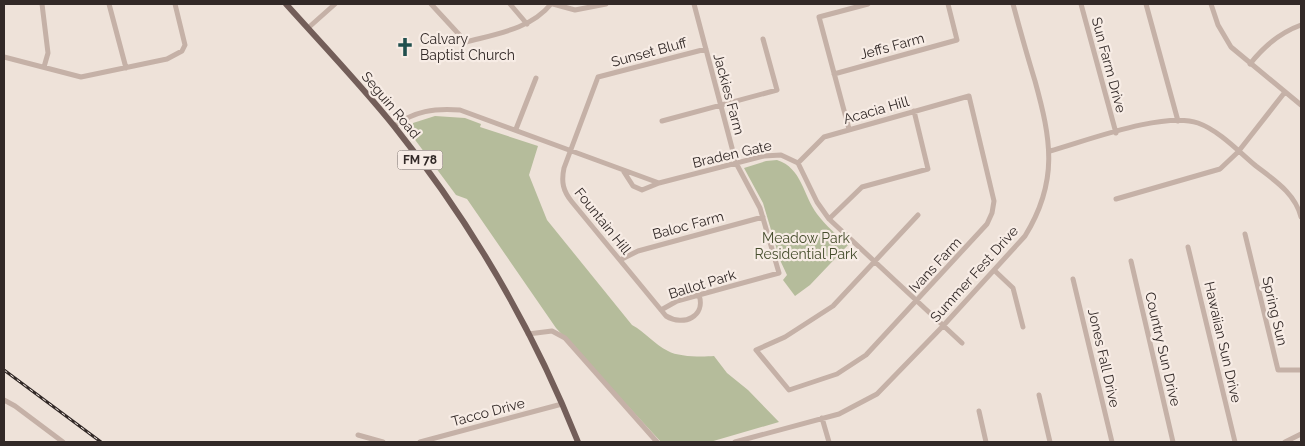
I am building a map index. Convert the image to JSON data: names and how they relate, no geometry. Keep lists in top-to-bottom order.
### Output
{
  "streets": {
    "main road": ["Seguin Road", "FM 78"],
    "street": [
      "Jeffs Farm",
      "Sunset Bluff",
      "Sun Farm Drive",
      "Jackies Farm",
      "Acacia Hill",
      "Braden Gate",
      "Fountain Hill",
      "Baloc Farm",
      "Ivans Farm",
      "Summer Fest Drive",
      "Ballot Park",
      "Spring Sun",
      "Hawaiian Sun Drive",
      "Country Sun Drive",
      "Jones Fall Drive",
      "Tacco Drive"
    ]
  },
  "crossings": [
    ["Sunset Bluff", "Jackies Farm"],
    ["Sunset Bluff", "Fountain Hill"],
    ["Jackies Farm", "Braden Gate"],
    ["Jackies Farm", "Baloc Farm"],
    ["Jackies Farm", "Ballot Park"],
    ["Seguin Road", "Braden Gate"],
    ["Seguin Road", "Tacco Drive"],
    ["Acacia Hill", "Braden Gate"],
    ["Acacia Hill", "Ivans Farm"],
    ["Braden Gate", "Fountain Hill"],
    ["Fountain Hill", "Baloc Farm"],
    ["Fountain Hill", "Ballot Park"]
  ],
  "parks": ["Meadow Park Residential Park"],
  "places": {
    "church": ["Calvary Baptist Church"]
  }
}
